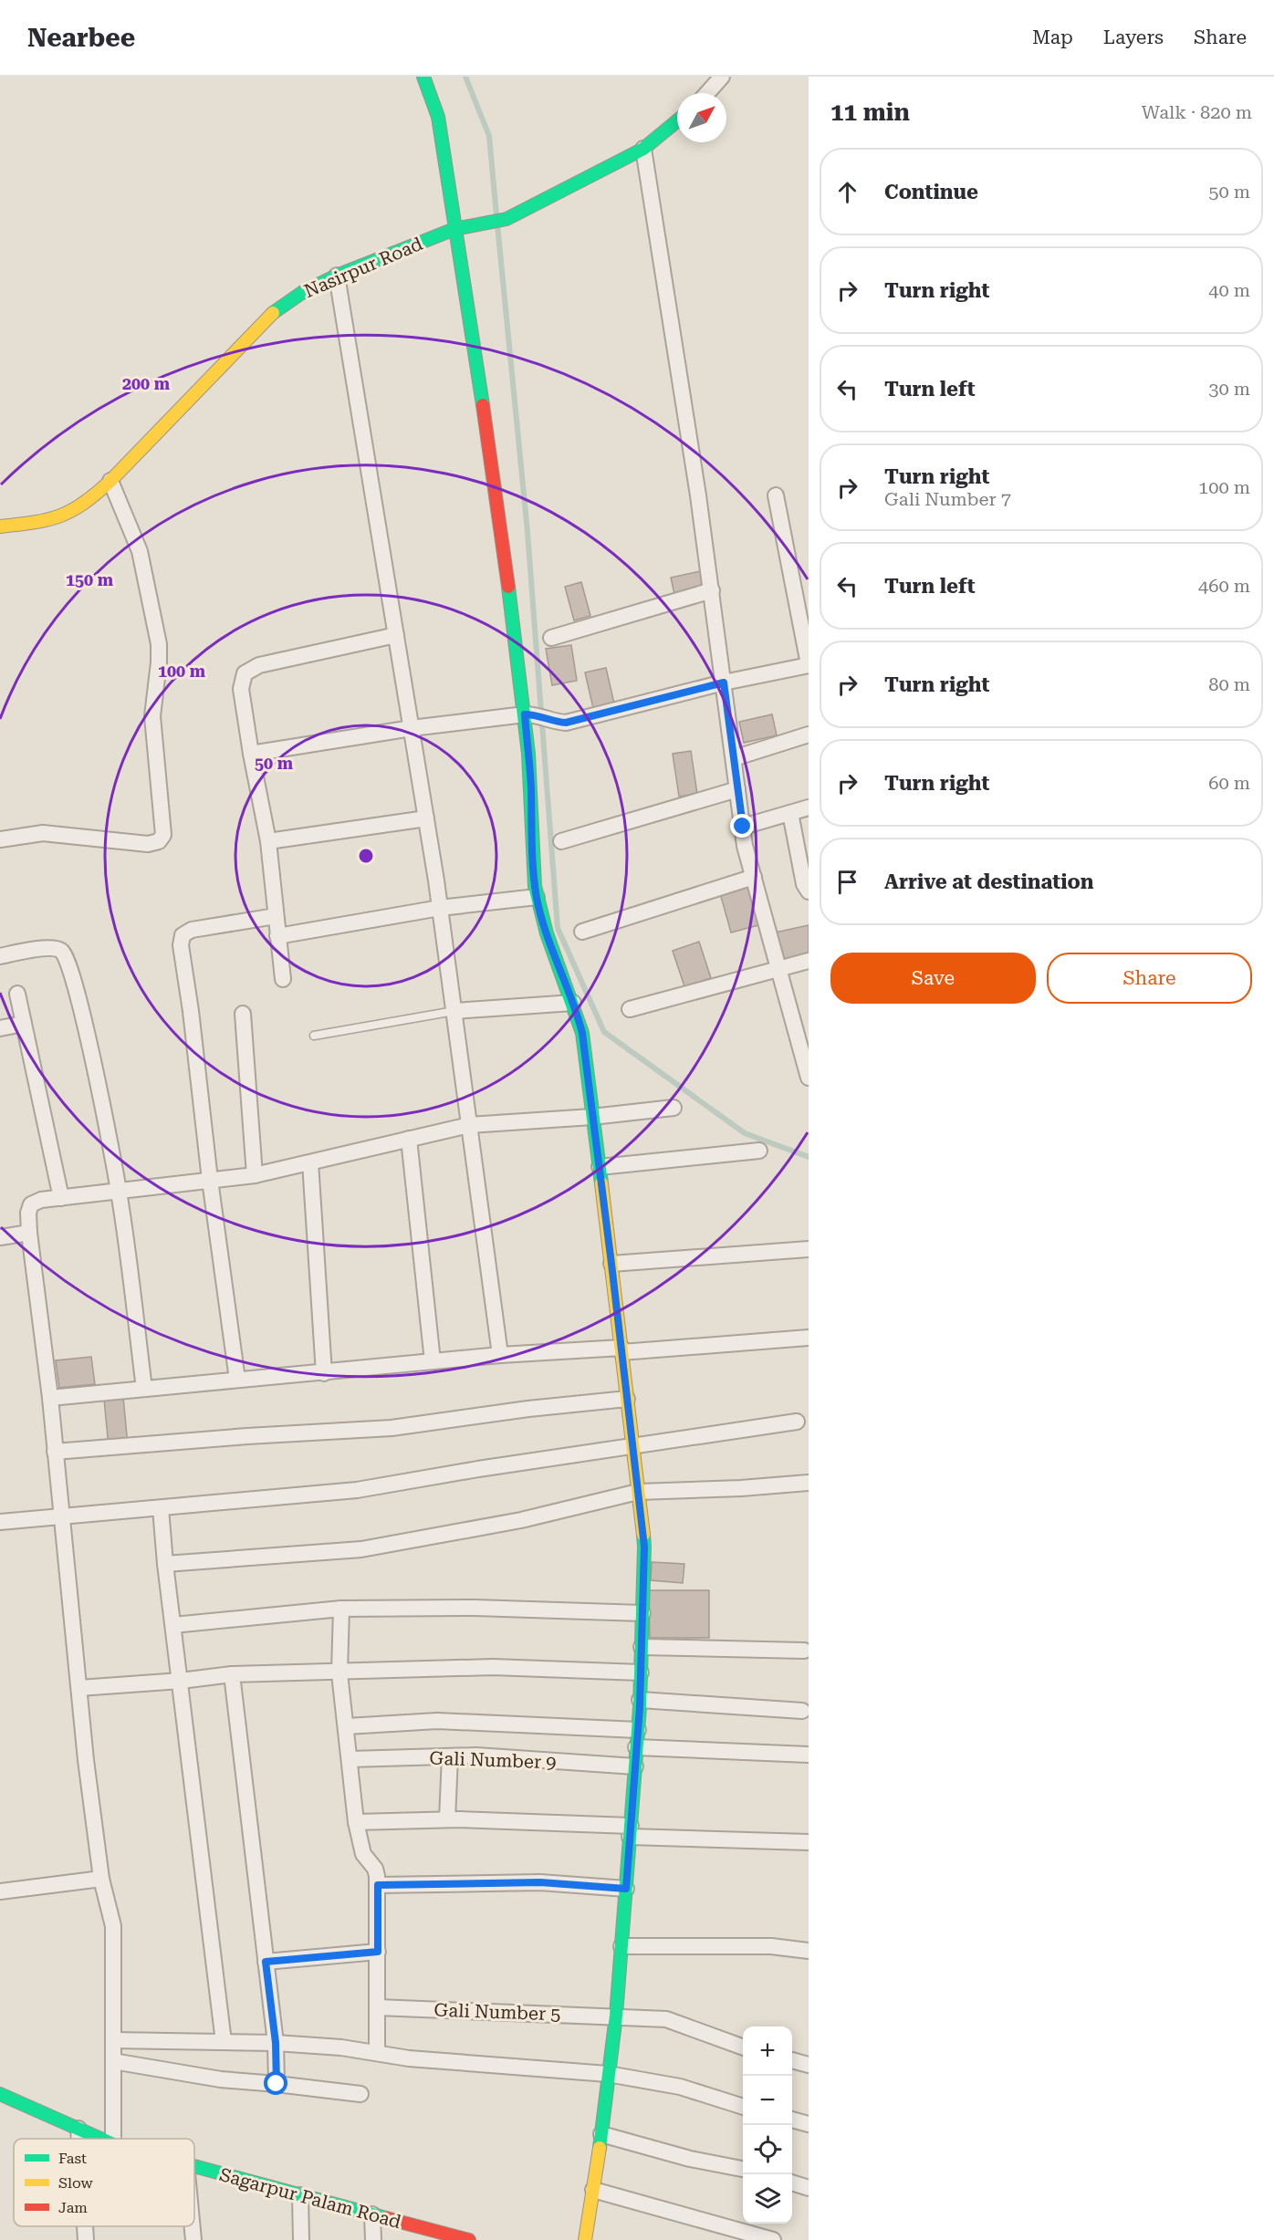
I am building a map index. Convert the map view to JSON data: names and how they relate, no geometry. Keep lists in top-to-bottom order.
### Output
{
  "streets": {
    "street": [
      "Nasirpur Road",
      "Gali Number 9",
      "Gali Number 5",
      "Sagarpur Palam Road"
    ]
  },
  "legend": ["Fast", "Slow", "Jam"],
  "north": "top right",
  "page": {
    "header": "Nearbee",
    "nav": ["Map", "Layers", "Share"],
    "heading": ["11 min", "Walk · 820 m"],
    "list": [
      ["Continue", "50 m"],
      ["Turn right", "40 m"],
      ["Turn left", "30 m"],
      ["Turn right", "Gali Number 7", "100 m"],
      ["Turn left", "460 m"],
      ["Turn right", "80 m"],
      ["Turn right", "60 m"],
      "Arrive at destination"
    ],
    "buttons": ["Save", "Share"],
    "map_buttons": ["+", "−"]
  },
  "rings": [
    "200 m",
    "150 m",
    "100 m",
    "50 m"
  ]
}
